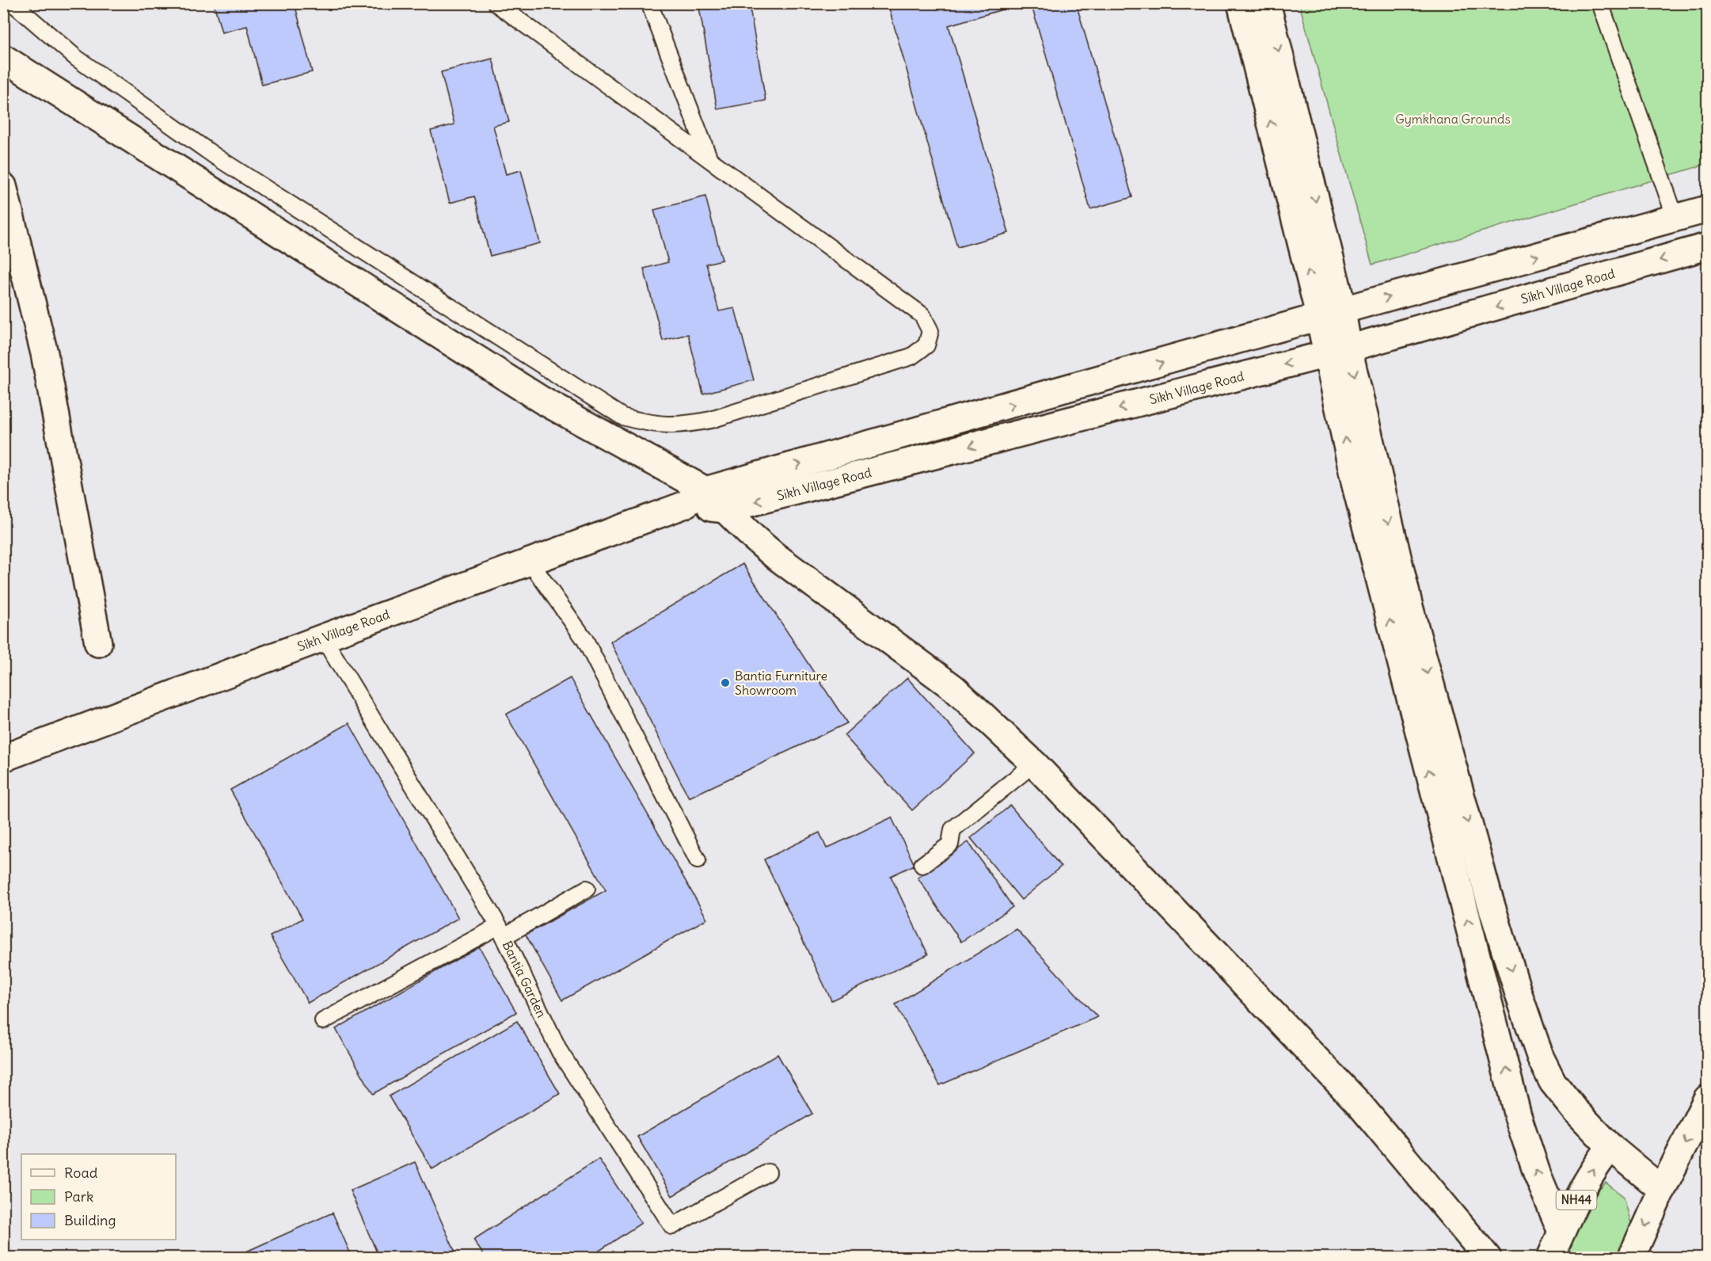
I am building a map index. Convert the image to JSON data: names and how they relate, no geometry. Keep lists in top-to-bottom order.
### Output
{
  "streets": {
    "main road": ["Sikh Village Road", "NH44"],
    "lane": ["Bantia Garden"]
  },
  "crossings": [
    ["Sikh Village Road", "Bantia Garden"]
  ],
  "parks": ["Gymkhana Grounds"],
  "places": ["Bantia Furniture Showroom"],
  "legend": ["Road", "Park", "Building"]
}
